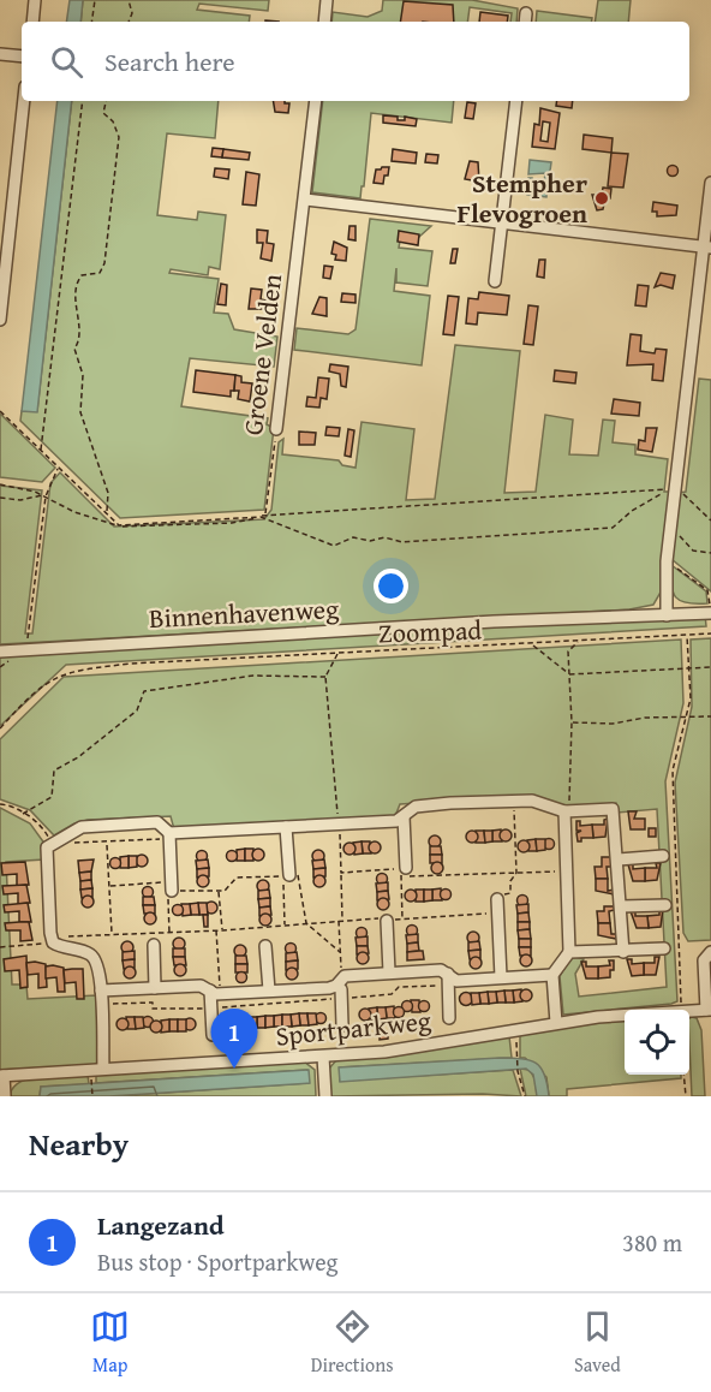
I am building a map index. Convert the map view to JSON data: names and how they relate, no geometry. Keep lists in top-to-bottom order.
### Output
{
  "streets": {
    "street": ["Groene Velden", "Binnenhavenweg", "Sportparkweg"],
    "path": ["Zoompad"]
  },
  "places": ["Stempher Flevogroen"],
  "page": {
    "search": "Search here",
    "pins": "1",
    "heading": "Nearby",
    "list": [
      {
        "mark": "1",
        "name": "Langezand",
        "note": "Bus stop · Sportparkweg",
        "value": "380 m"
      }
    ],
    "nav": ["Map", "Directions", "Saved"]
  }
}
